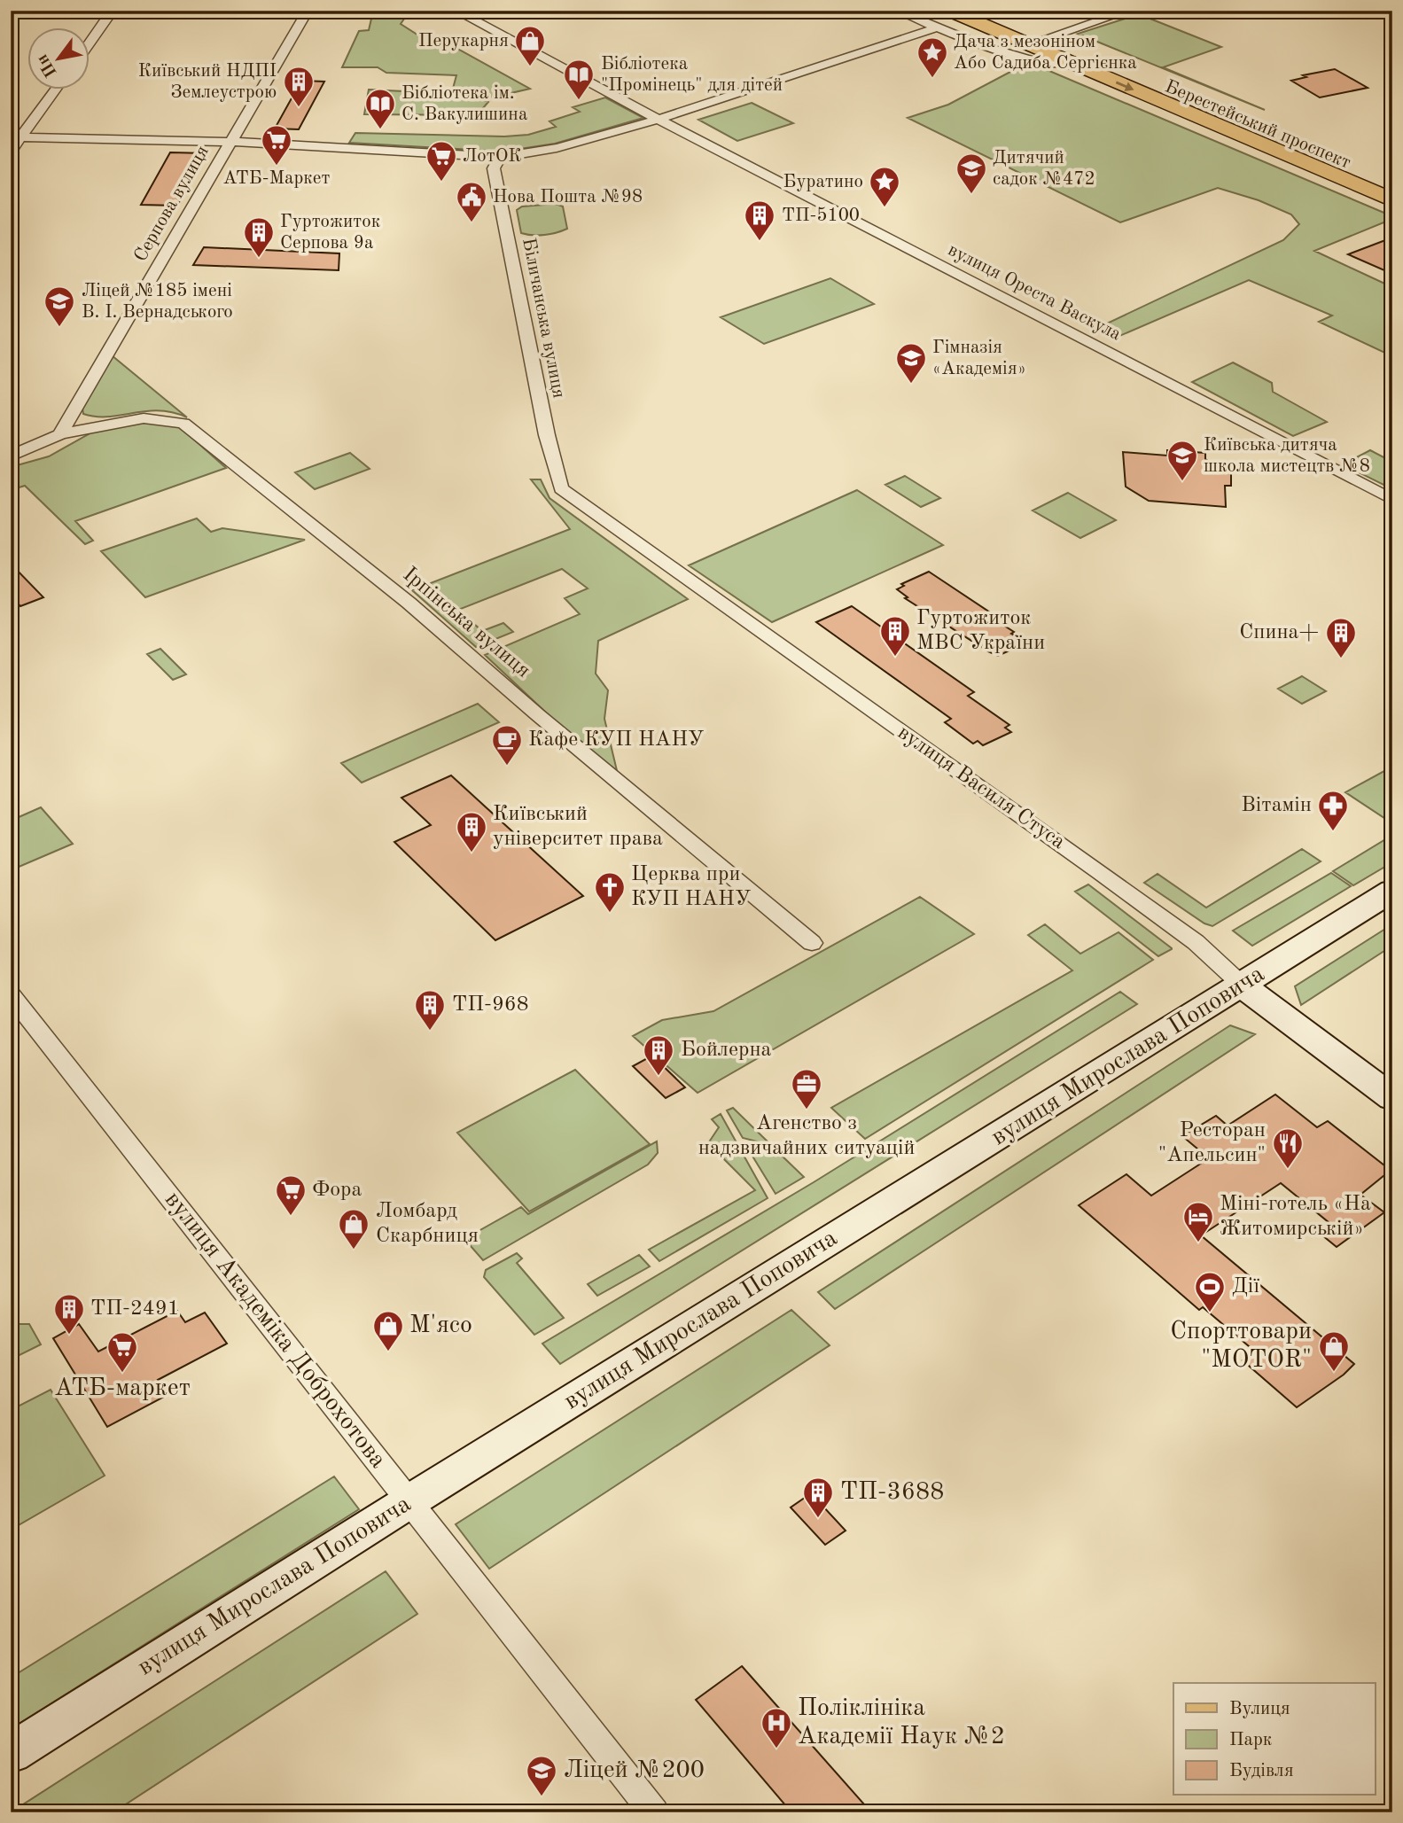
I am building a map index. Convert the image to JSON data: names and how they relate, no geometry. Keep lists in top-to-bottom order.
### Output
{
  "streets": {
    "main road": ["Берестейський проспект"],
    "street": [
      "Серпова вулиця",
      "вулиця Ореста Васкула",
      "Біличанська вулиця",
      "Ірпінська вулиця",
      "вулиця Василя Стуса",
      "вулиця Мирослава Поповича",
      "вулиця Академіка Доброхотова"
    ]
  },
  "crossings": [
    ["Серпова вулиця", "Ірпінська вулиця"],
    ["Біличанська вулиця", "вулиця Василя Стуса"],
    ["вулиця Василя Стуса", "вулиця Мирослава Поповича"],
    ["вулиця Мирослава Поповича", "вулиця Академіка Доброхотова"]
  ],
  "places": {
    "shop": [
      "Перукарня",
      "Ломбард Скарбниця",
      "М'ясо",
      "Спорттовари \"MOTOR\""
    ],
    "place": ["Дача з мезоніном Або Садиба Сергієнка", "Буратино"],
    "library": ["Бібліотека \"Промінець\" для дітей", "Бібліотека ім. С. Вакулишина"],
    "building": [
      "Київський НДПІ Землеустрою",
      "ТП-5100",
      "Гуртожиток Серпова 9а",
      "Гуртожиток МВС України",
      "Спина+",
      "Київський університет права",
      "ТП-968",
      "Бойлерна",
      "ТП-2491",
      "ТП-3688"
    ],
    "supermarket": [
      "АТБ-Маркет",
      "ЛотОК",
      "Фора",
      "АТБ-маркет"
    ],
    "school or university": [
      "Дитячий садок №472",
      "Ліцей №185 імені В. І. Вернадського",
      "Гімназія «Академія»",
      "Київська дитяча школа мистецтв №8",
      "Ліцей №200"
    ],
    "public building": ["Нова Пошта №98"],
    "cafe": ["Кафе КУП НАНУ"],
    "pharmacy": ["Вітамін"],
    "church": ["Церква при КУП НАНУ"],
    "office": ["Агенство з надзвичайних ситуацій"],
    "restaurant": ["Ресторан \"Апельсин\""],
    "hotel": ["Міні-готель «На Житомирській»"],
    "sports": ["Дії"],
    "hospital": ["Поліклініка Академії Наук №2"]
  },
  "legend": ["Вулиця", "Парк", "Будівля"],
  "north": "bottom left"
}
